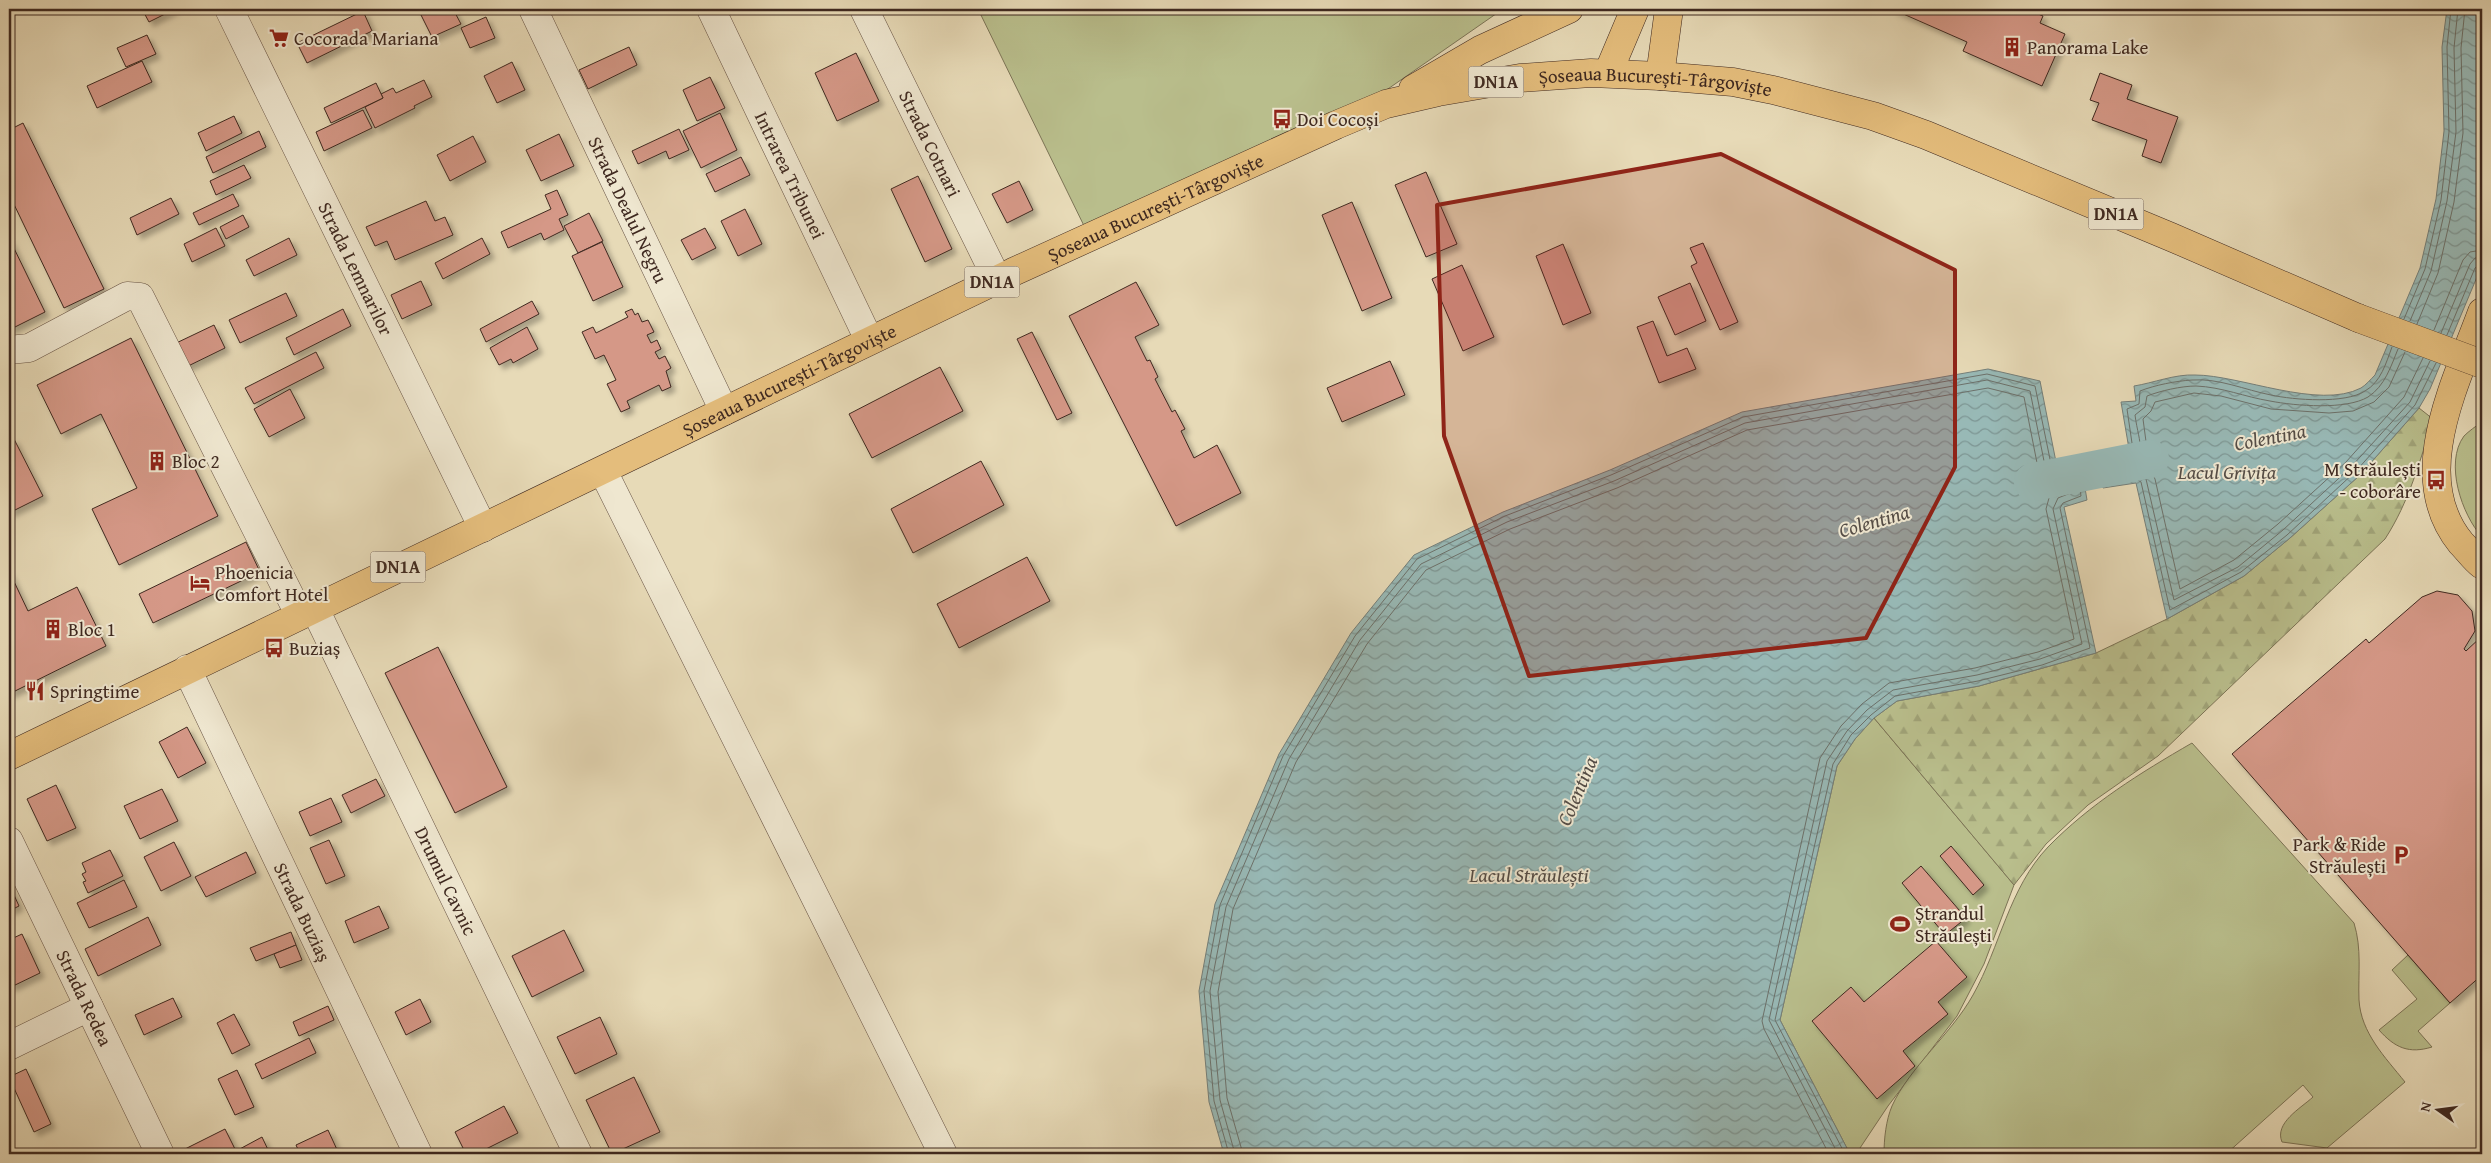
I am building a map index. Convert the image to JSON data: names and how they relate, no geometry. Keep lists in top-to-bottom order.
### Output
{
  "streets": {
    "main road": ["DN1A", "Șoseaua București-Târgoviște"],
    "street": [
      "Strada Cotnari",
      "Intrarea Tribunei",
      "Strada Dealul Negru",
      "Strada Lemnarilor",
      "Drumul Cavnic",
      "Strada Buziaș",
      "Strada Redea"
    ]
  },
  "crossings": [
    ["Șoseaua București-Târgoviște", "Strada Cotnari"],
    ["Șoseaua București-Târgoviște", "Intrarea Tribunei"],
    ["Șoseaua București-Târgoviște", "Strada Dealul Negru"],
    ["Șoseaua București-Târgoviște", "Strada Lemnarilor"],
    ["Șoseaua București-Târgoviște", "Drumul Cavnic"],
    ["Șoseaua București-Târgoviște", "Strada Buziaș"]
  ],
  "water": ["Colentina", "Lacul Grivița", "Lacul Străulești"],
  "places": {
    "supermarket": ["Cocorada Mariana"],
    "building": ["Panorama Lake", "Bloc 2", "Bloc 1"],
    "bus stop": ["Doi Cocoși", "M Străulești - coborâre", "Buziaș"],
    "hotel": ["Phoenicia Comfort Hotel"],
    "restaurant": ["Springtime"],
    "parking": ["Park & Ride Străulești"],
    "sports": ["Ștrandul Străulești"]
  },
  "north": "left"
}
